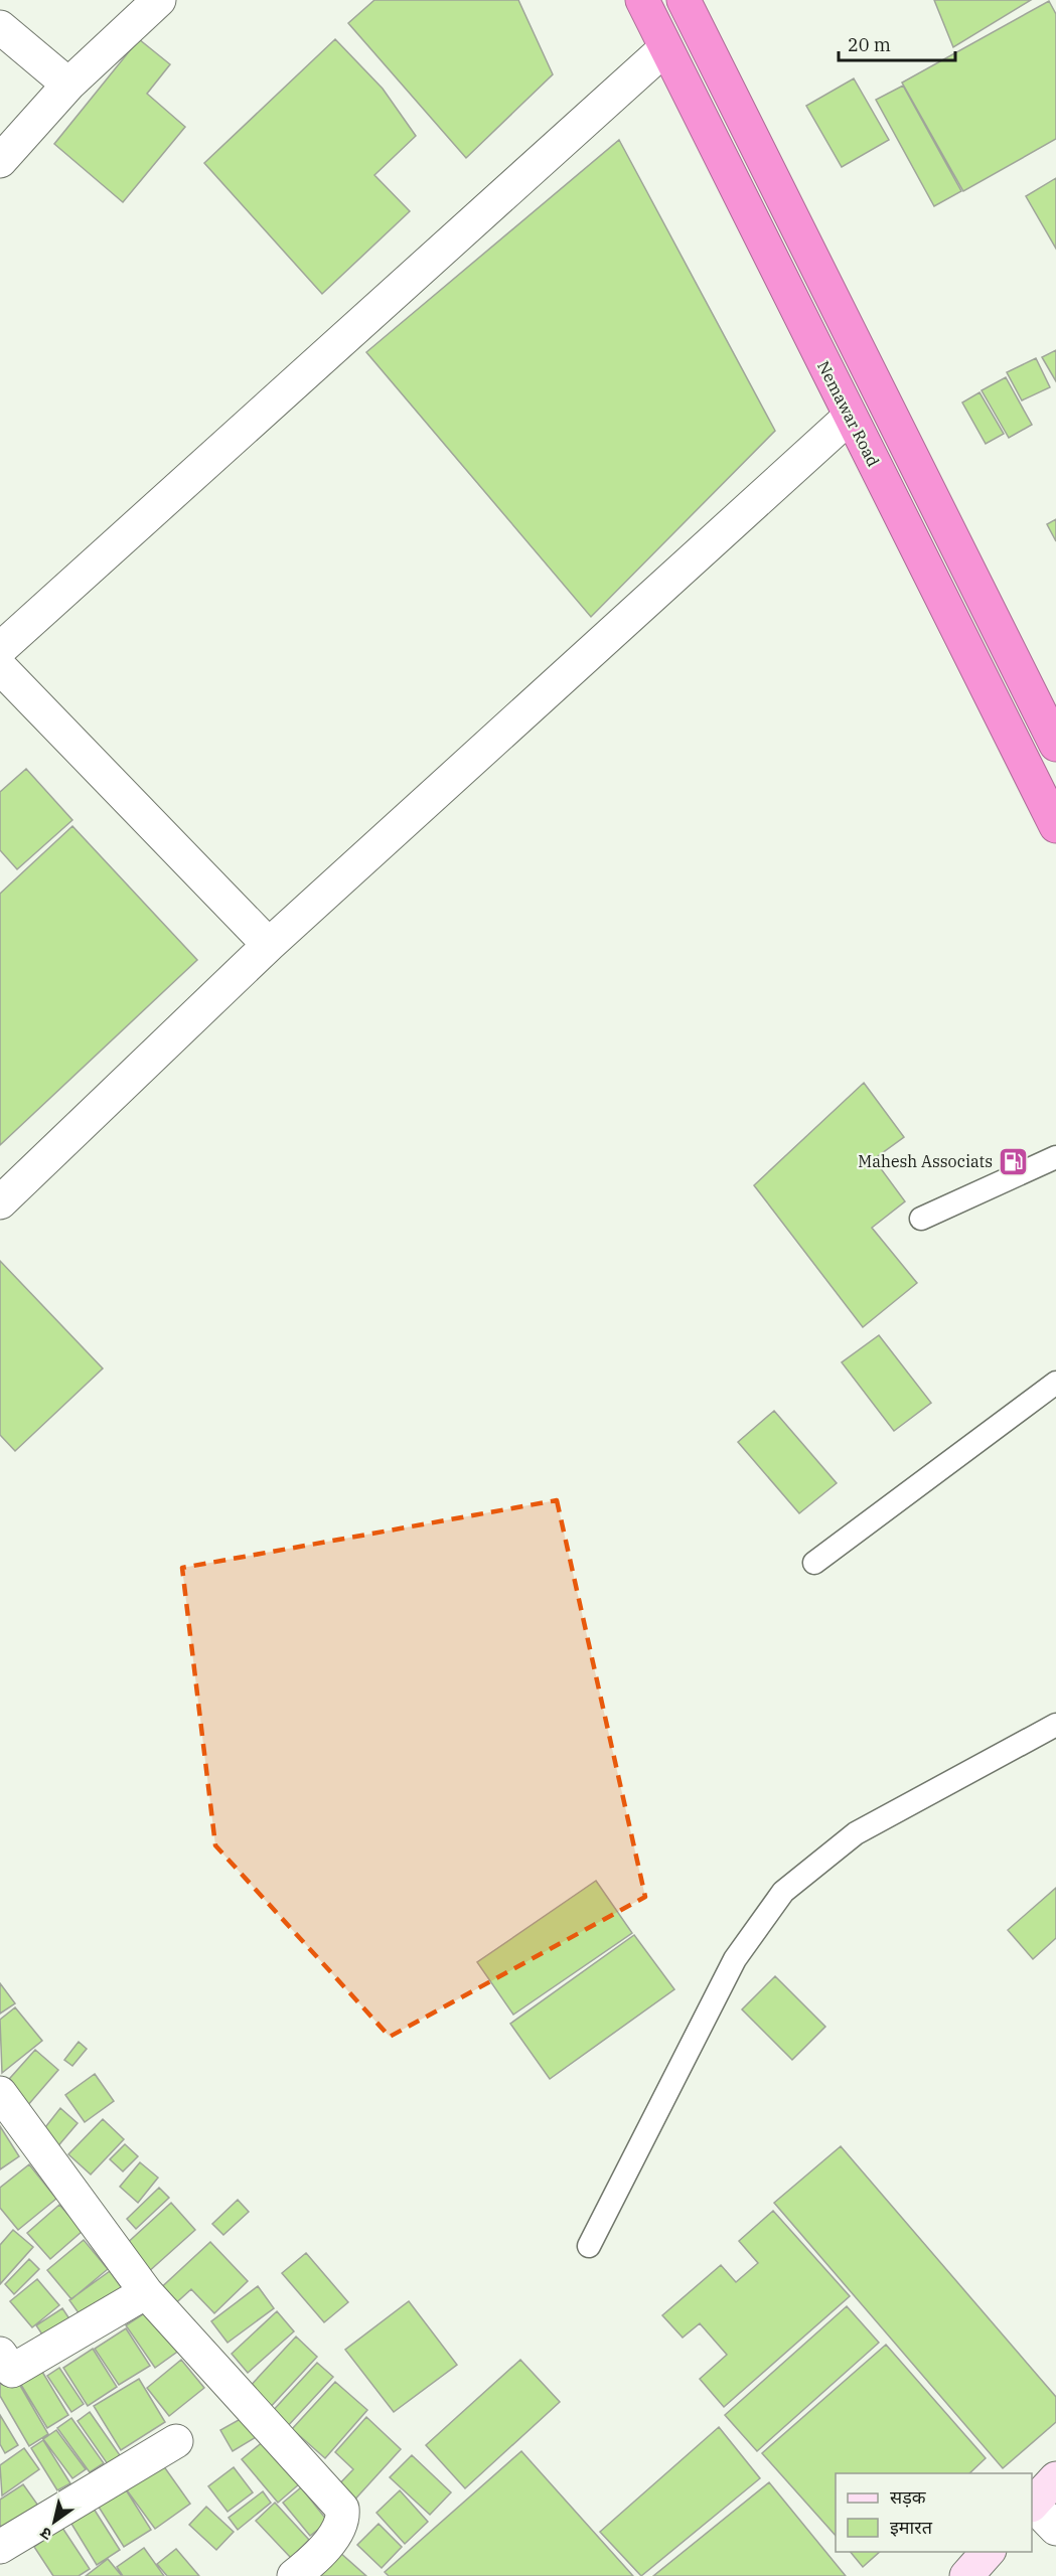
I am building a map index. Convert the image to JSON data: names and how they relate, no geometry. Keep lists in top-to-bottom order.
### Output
{
  "streets": {
    "highway": ["Nemawar Road"]
  },
  "places": {
    "fuel station": ["Mahesh Associats"]
  },
  "legend": ["सड़क", "इमारत"],
  "scale_bar": "20 m",
  "north": "bottom left"
}
